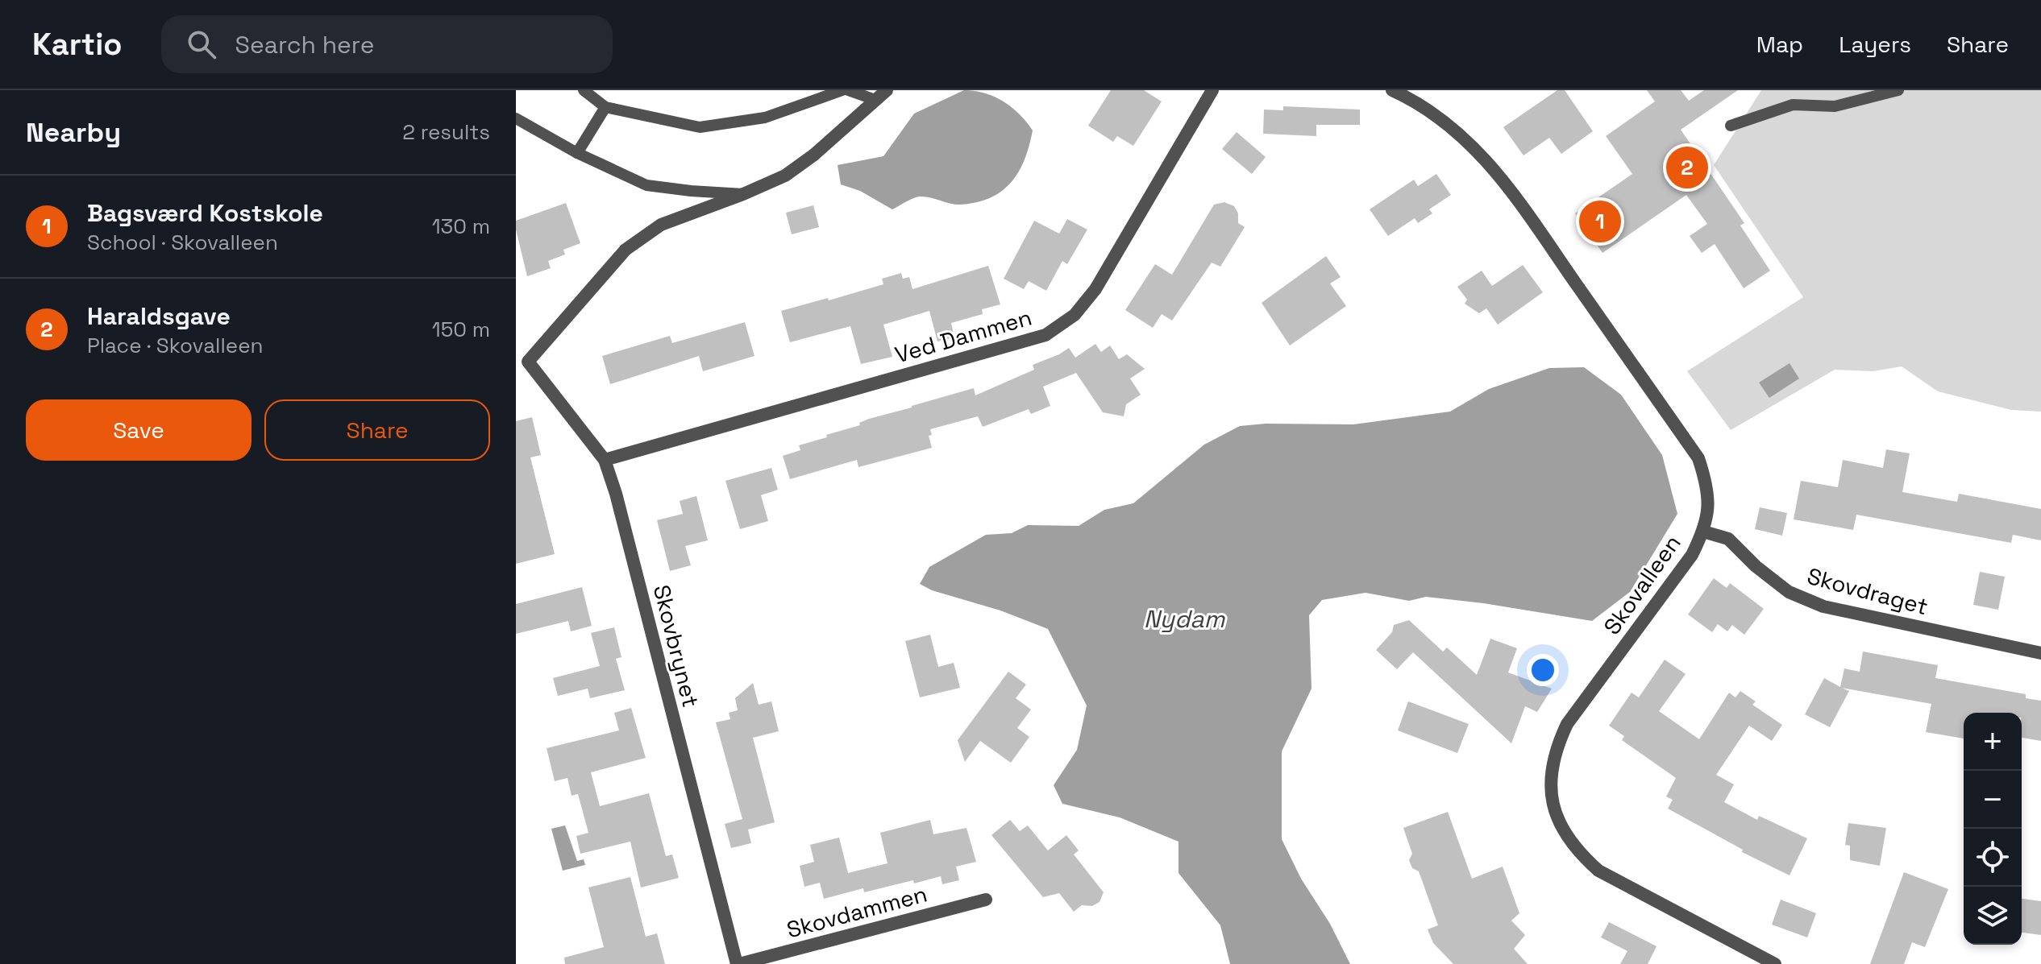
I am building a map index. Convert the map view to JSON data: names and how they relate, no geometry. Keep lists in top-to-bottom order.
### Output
{
  "streets": {
    "street": [
      "Ved Dammen",
      "Skovalleen",
      "Skovdraget",
      "Skovbrynet",
      "Skovdammen"
    ]
  },
  "crossings": [
    ["Ved Dammen", "Skovbrynet"],
    ["Skovalleen", "Skovdraget"],
    ["Skovbrynet", "Skovdammen"]
  ],
  "water": ["Nydam"],
  "page": {
    "header": "Kartio",
    "search": "Search here",
    "nav": ["Map", "Layers", "Share"],
    "heading": ["Nearby", "2 results"],
    "pins": ["2", "1"],
    "list": [
      {
        "mark": "1",
        "name": "Bagsværd Kostskole",
        "note": "School · Skovalleen",
        "value": "130 m"
      },
      {
        "mark": "2",
        "name": "Haraldsgave",
        "note": "Place · Skovalleen",
        "value": "150 m"
      }
    ],
    "buttons": ["Save", "Share"],
    "map_buttons": ["+", "−"]
  }
}
